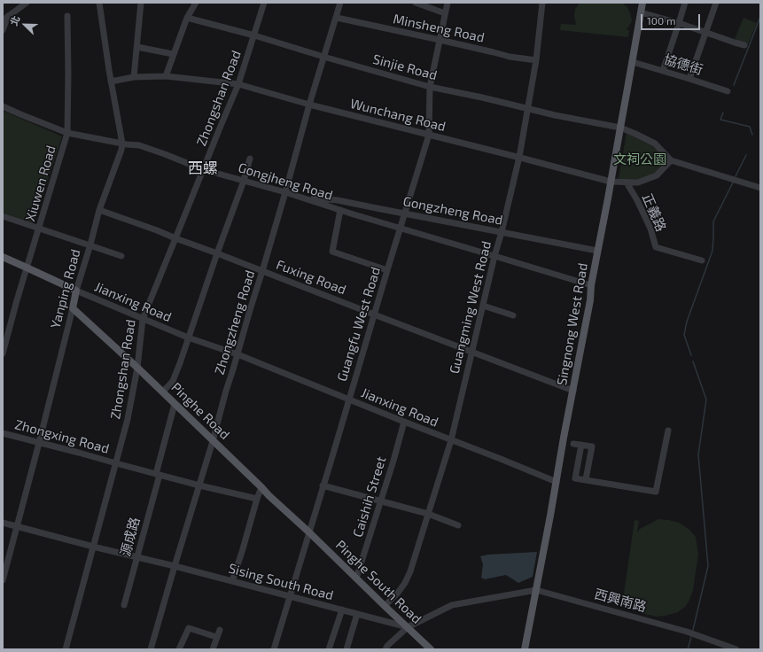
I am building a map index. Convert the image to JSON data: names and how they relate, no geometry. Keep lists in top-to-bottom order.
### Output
{
  "streets": {
    "main road": [
      "Yanping Road",
      "Singnong West Road",
      "Pinghe Road",
      "Pinghe South Road"
    ],
    "street": [
      "Minsheng Road",
      "協德街",
      "Sinjie Road",
      "Zhongshan Road",
      "Wunchang Road",
      "Gongjheng Road",
      "Xiuwen Road",
      "Gongzheng Road",
      "正義路",
      "Fuxing Road",
      "Jianxing Road",
      "Guangming West Road",
      "Zhongzheng Road",
      "Guangfu West Road",
      "Zhongxing Road",
      "Caishih Street",
      "源成路",
      "Sising South Road",
      "西興南路"
    ]
  },
  "crossings": [
    ["Minsheng Road", "Guangming West Road"],
    ["Minsheng Road", "Zhongzheng Road"],
    ["Minsheng Road", "Guangfu West Road"],
    ["協德街", "Singnong West Road"],
    ["Sinjie Road", "Zhongshan Road"],
    ["Sinjie Road", "Wunchang Road"],
    ["Sinjie Road", "Guangming West Road"],
    ["Sinjie Road", "Zhongzheng Road"],
    ["Sinjie Road", "Guangfu West Road"],
    ["Sinjie Road", "Singnong West Road"],
    ["Zhongshan Road", "Wunchang Road"],
    ["Zhongshan Road", "Gongjheng Road"],
    ["Zhongshan Road", "Fuxing Road"],
    ["Zhongshan Road", "Jianxing Road"],
    ["Zhongshan Road", "Pinghe Road"],
    ["Zhongshan Road", "Zhongxing Road"],
    ["Zhongshan Road", "Sising South Road"],
    ["Wunchang Road", "正義路"],
    ["Wunchang Road", "Yanping Road"],
    ["Wunchang Road", "Guangming West Road"],
    ["Wunchang Road", "Zhongzheng Road"],
    ["Wunchang Road", "Guangfu West Road"],
    ["Wunchang Road", "Singnong West Road"],
    ["Gongjheng Road", "Xiuwen Road"],
    ["Gongjheng Road", "Gongzheng Road"],
    ["Gongjheng Road", "Yanping Road"],
    ["Gongjheng Road", "Guangming West Road"],
    ["Gongjheng Road", "Zhongzheng Road"],
    ["Gongjheng Road", "Guangfu West Road"],
    ["Gongjheng Road", "Singnong West Road"],
    ["Gongzheng Road", "Guangming West Road"],
    ["Gongzheng Road", "Guangfu West Road"],
    ["Gongzheng Road", "Singnong West Road"],
    ["Fuxing Road", "Yanping Road"],
    ["Fuxing Road", "Guangming West Road"],
    ["Fuxing Road", "Zhongzheng Road"],
    ["Fuxing Road", "Guangfu West Road"],
    ["Fuxing Road", "Singnong West Road"],
    ["Yanping Road", "Jianxing Road"],
    ["Yanping Road", "Pinghe Road"],
    ["Yanping Road", "Zhongxing Road"],
    ["Yanping Road", "Sising South Road"],
    ["Jianxing Road", "Guangming West Road"],
    ["Jianxing Road", "Zhongzheng Road"],
    ["Jianxing Road", "Guangfu West Road"],
    ["Jianxing Road", "Singnong West Road"],
    ["Jianxing Road", "Caishih Street"],
    ["Guangming West Road", "Pinghe South Road"],
    ["Zhongzheng Road", "Pinghe Road"],
    ["Zhongzheng Road", "Zhongxing Road"],
    ["Zhongzheng Road", "Sising South Road"],
    ["Guangfu West Road", "Pinghe Road"],
    ["Guangfu West Road", "Sising South Road"],
    ["Guangfu West Road", "Pinghe South Road"],
    ["Singnong West Road", "西興南路"],
    ["Pinghe Road", "源成路"],
    ["Pinghe Road", "Pinghe South Road"],
    ["Zhongxing Road", "源成路"],
    ["Caishih Street", "Pinghe South Road"],
    ["源成路", "Sising South Road"],
    ["Sising South Road", "Pinghe South Road"]
  ],
  "districts": ["西螺"],
  "parks": ["文祠公園"],
  "scale_bar": "100 m",
  "north": "top left"
}
